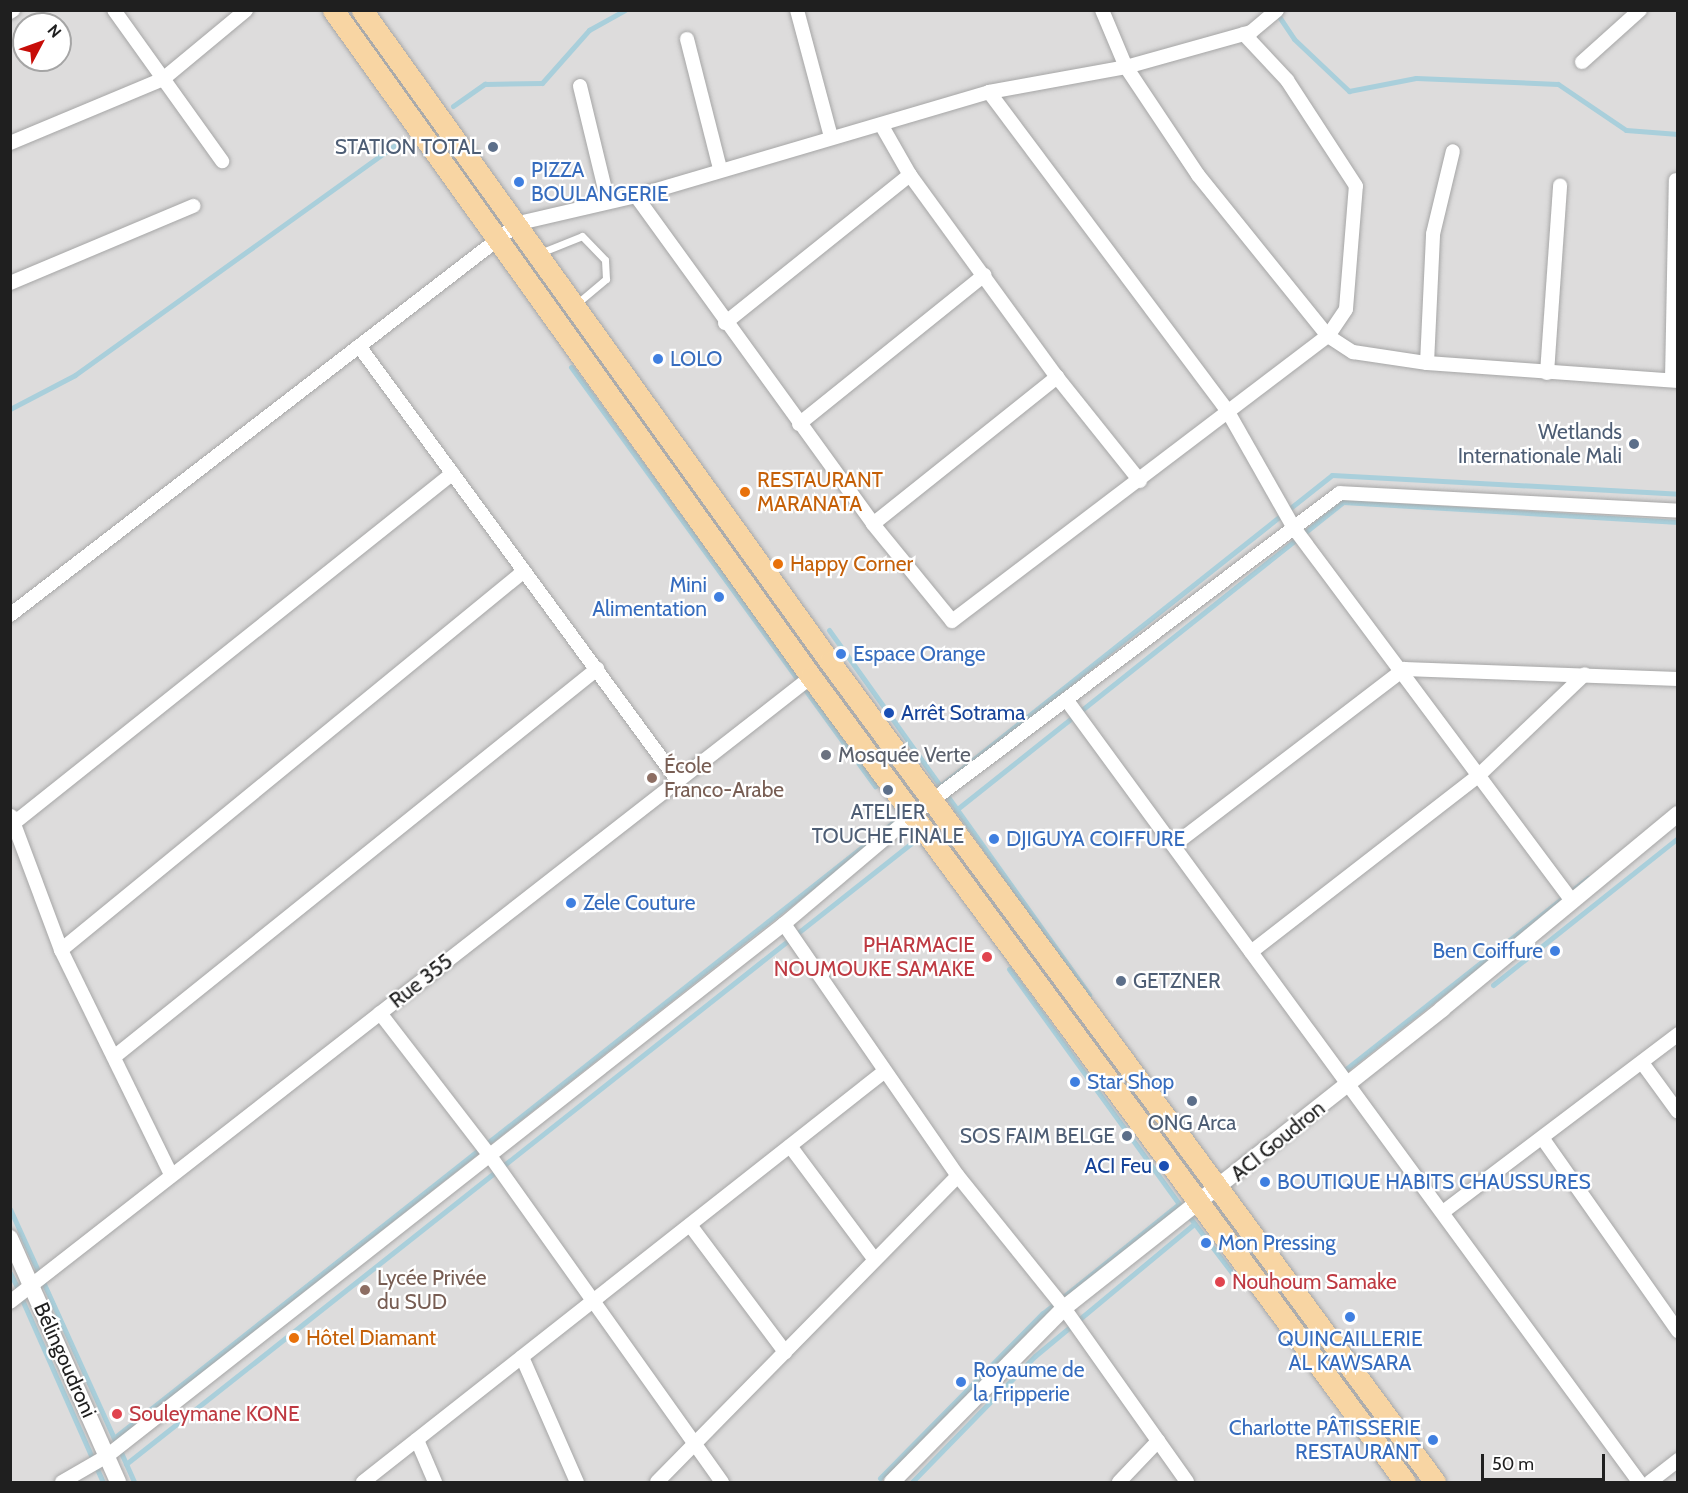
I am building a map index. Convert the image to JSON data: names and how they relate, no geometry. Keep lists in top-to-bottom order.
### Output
{
  "streets": {
    "street": ["Rue 355", "ACI Goudron", "Bélingoudroni"]
  },
  "crossings": [
    ["Rue 355", "Bélingoudroni"]
  ],
  "places": [
    "STATION TOTAL",
    "PIZZA BOULANGERIE",
    "LOLO",
    "Wetlands Internationale Mali",
    "RESTAURANT MARANATA",
    "Happy Corner",
    "Mini Alimentation",
    "Espace Orange",
    "Arrêt Sotrama",
    "Mosquée Verte",
    "École Franco-Arabe",
    "ATELIER TOUCHE FINALE",
    "DJIGUYA COIFFURE",
    "Zele Couture",
    "Ben Coiffure",
    "PHARMACIE NOUMOUKE SAMAKE",
    "GETZNER",
    "Star Shop",
    "ONG Arca",
    "SOS FAIM BELGE",
    "ACI Feu",
    "BOUTIQUE HABITS CHAUSSURES",
    "Mon Pressing",
    "Nouhoum Samake",
    "Lycée Privée du SUD",
    "QUINCAILLERIE AL KAWSARA",
    "Hôtel Diamant",
    "Royaume de la Fripperie",
    "Souleymane KONE",
    "Charlotte PÂTISSERIE RESTAURANT"
  ],
  "scale_bar": "50 m",
  "north": "top right"
}
